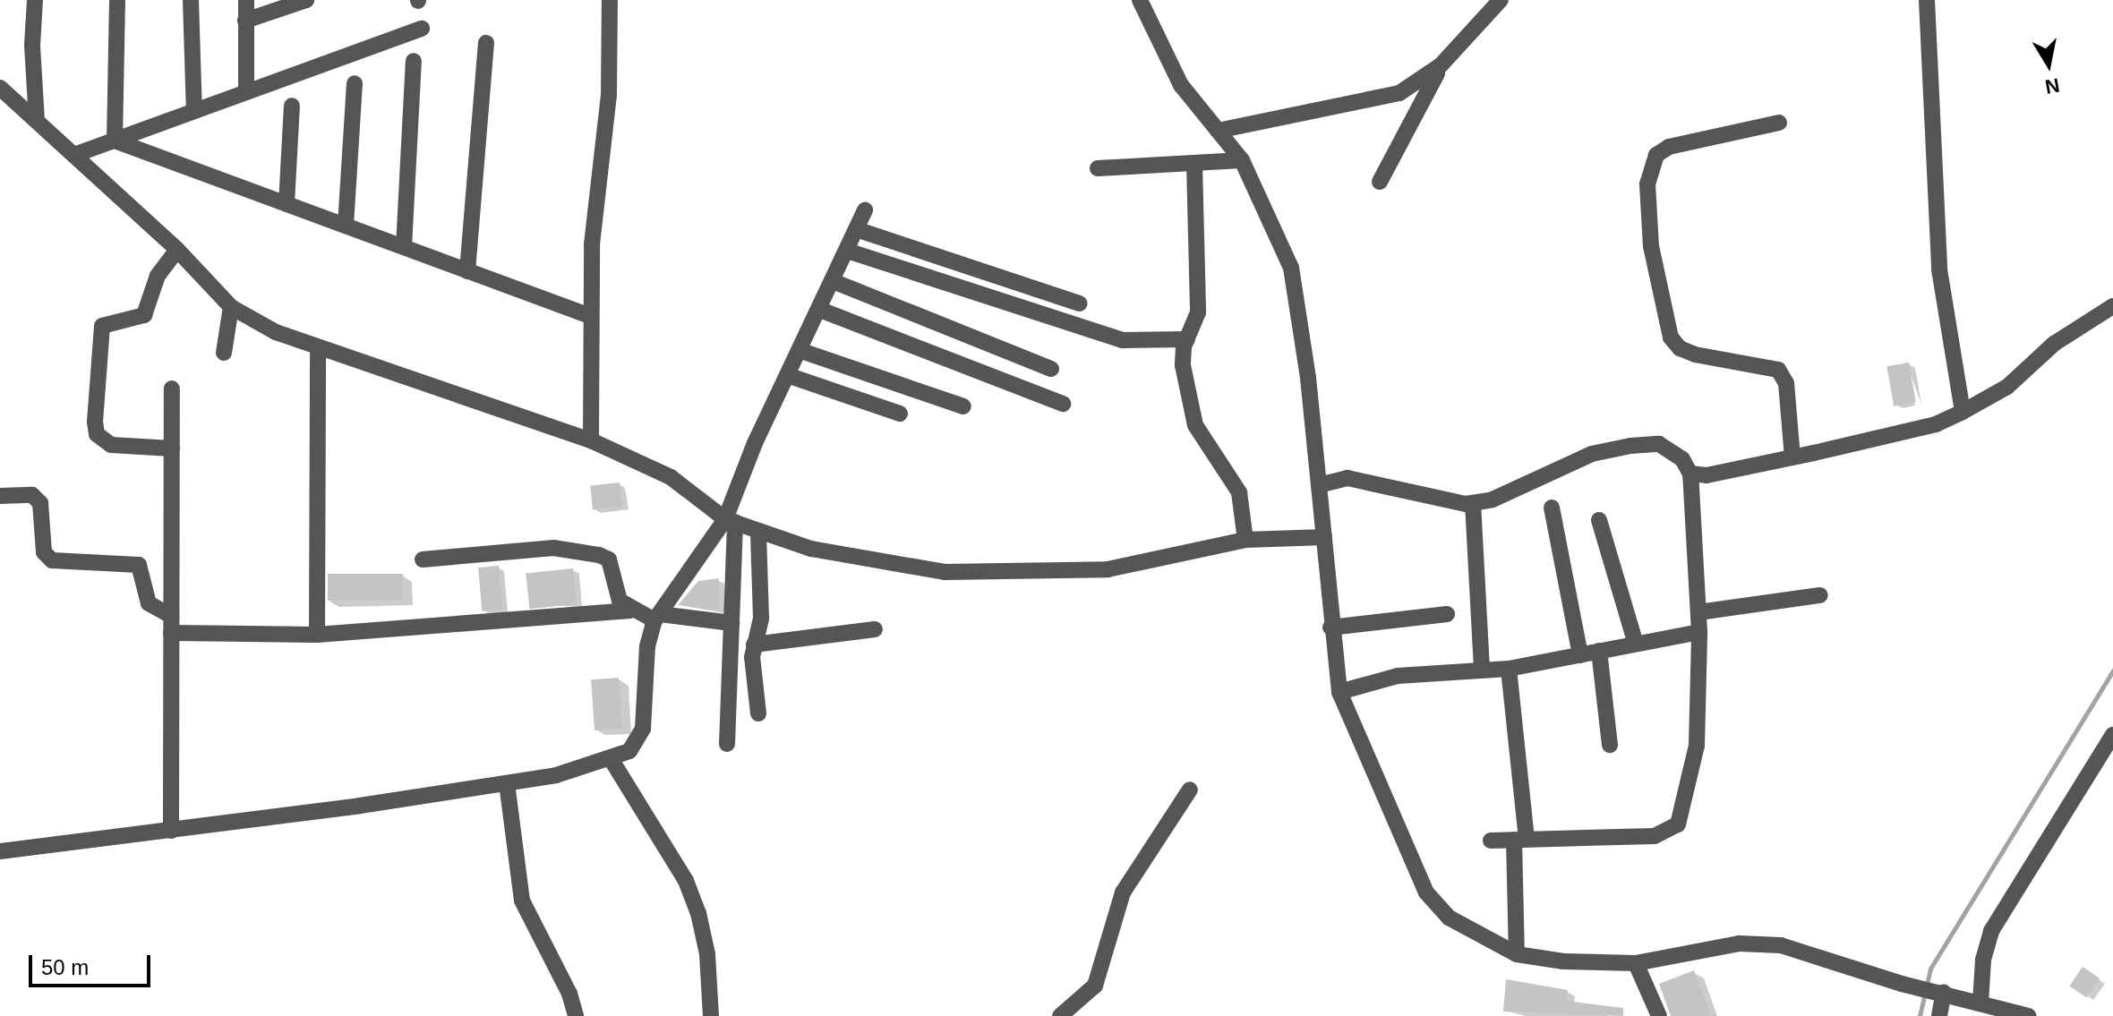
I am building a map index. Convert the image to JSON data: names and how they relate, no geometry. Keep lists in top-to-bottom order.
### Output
{
  "scale_bar": "50 m",
  "north": "bottom"
}
